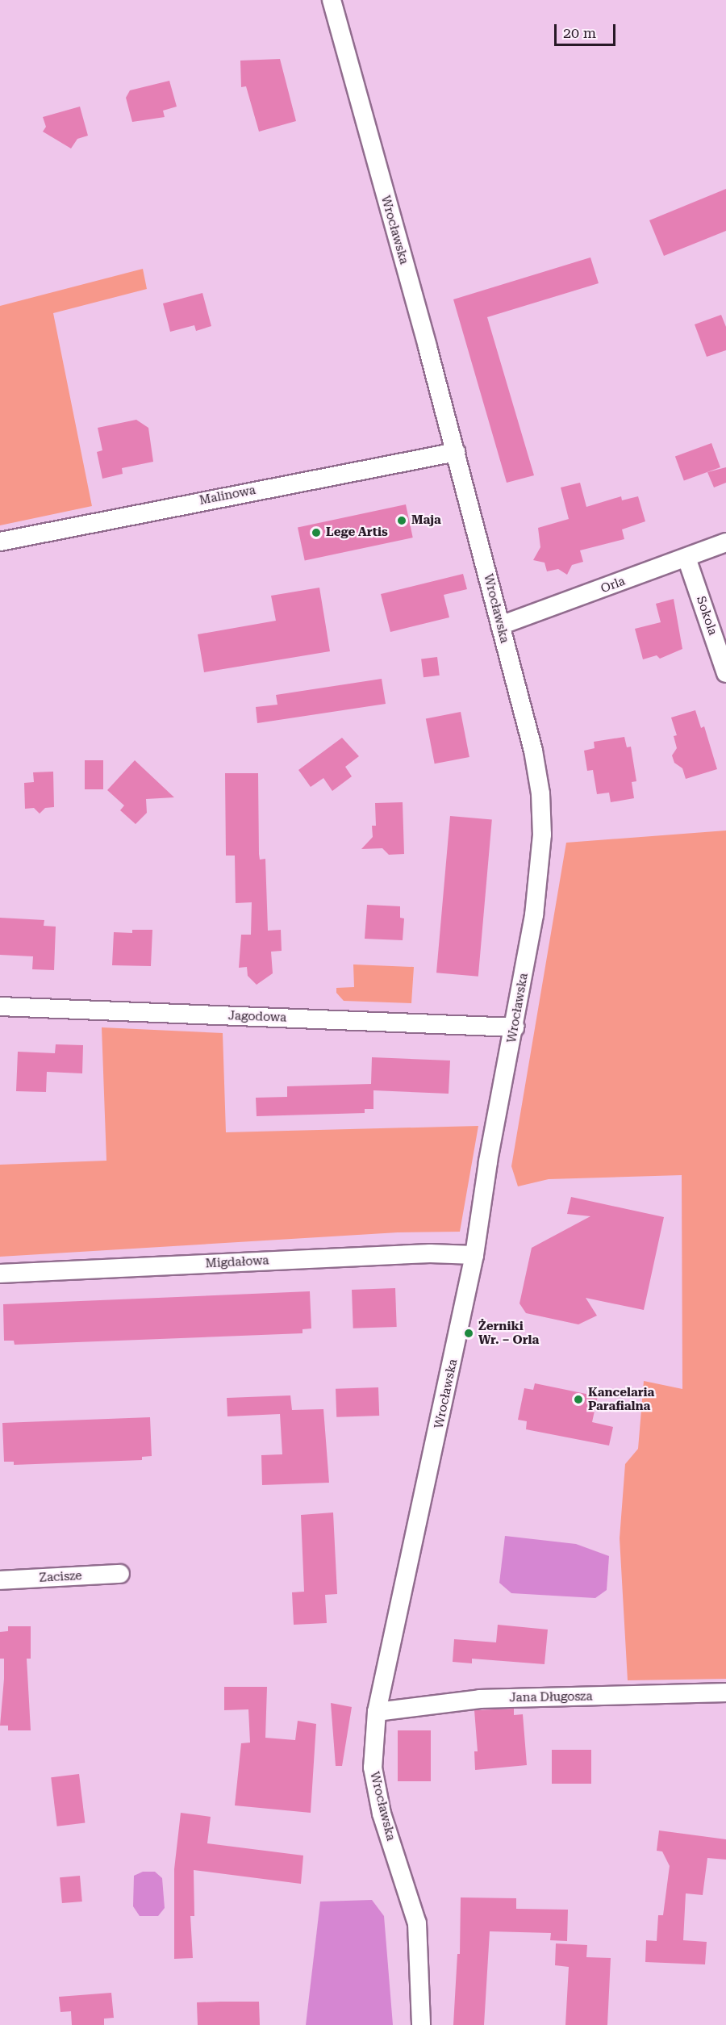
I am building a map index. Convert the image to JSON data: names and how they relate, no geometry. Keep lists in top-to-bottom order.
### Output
{
  "streets": {
    "street": [
      "Wrocławska",
      "Malinowa",
      "Orla",
      "Sokola",
      "Jagodowa",
      "Migdałowa",
      "Zacisze",
      "Jana Długosza"
    ]
  },
  "crossings": [
    ["Wrocławska", "Malinowa"],
    ["Wrocławska", "Orla"],
    ["Wrocławska", "Jagodowa"],
    ["Wrocławska", "Migdałowa"],
    ["Wrocławska", "Jana Długosza"],
    ["Orla", "Sokola"]
  ],
  "places": [
    "Maja",
    "Lege Artis",
    "Żerniki Wr. – Orla",
    "Kancelaria Parafialna"
  ],
  "scale_bar": "20 m"
}
